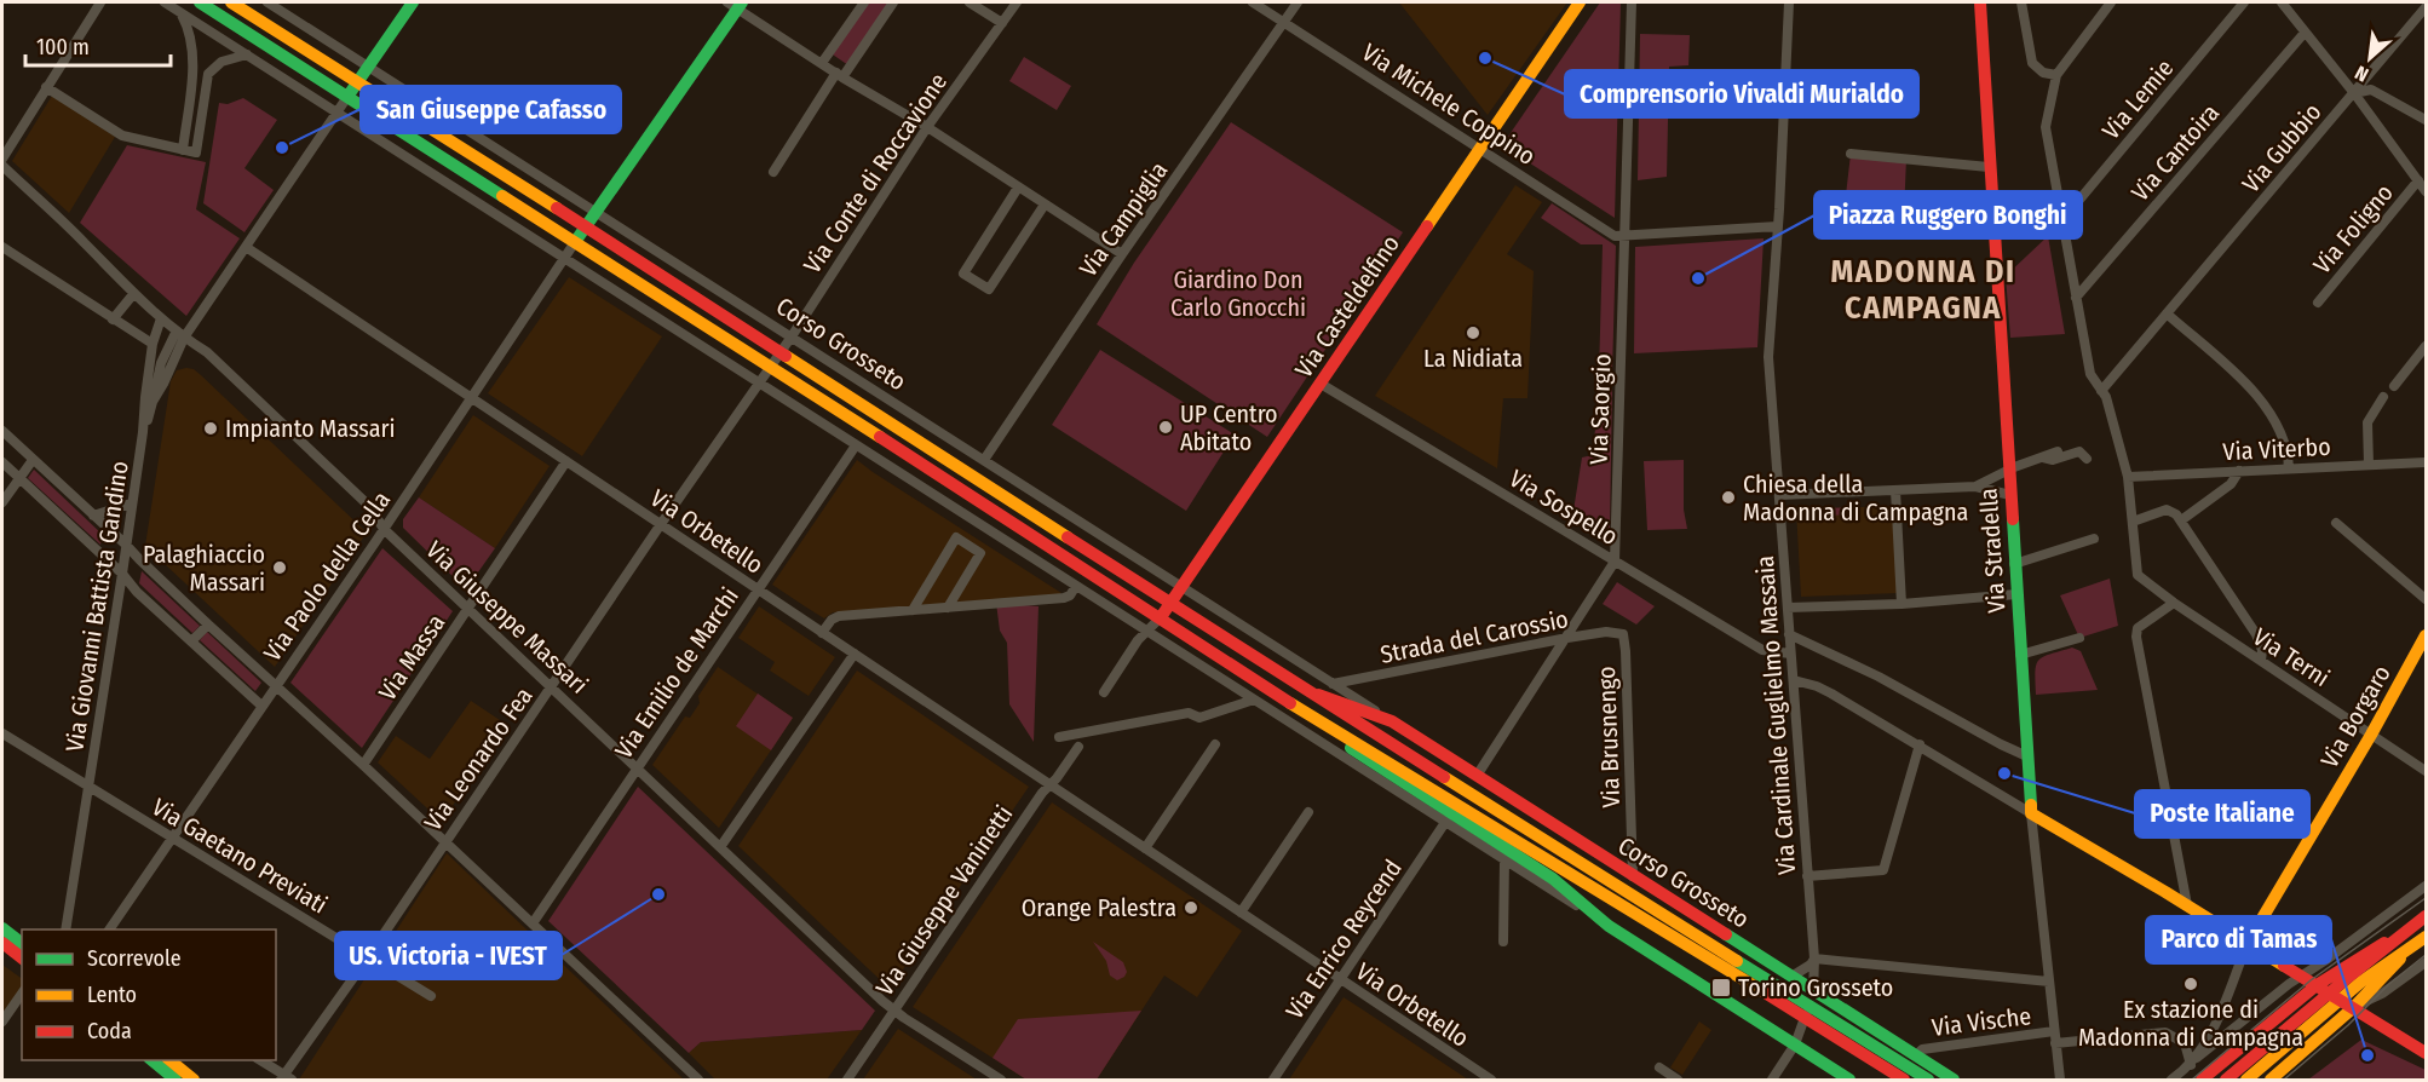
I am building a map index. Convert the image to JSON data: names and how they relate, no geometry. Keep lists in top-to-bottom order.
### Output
{
  "streets": {
    "main road": [
      "Via Casteldelfino",
      "Corso Grosseto",
      "Via Stradella",
      "Via Borgaro"
    ],
    "street": [
      "Via Lemie",
      "Via Michele Coppino",
      "Via Gubbio",
      "Via Cantoira",
      "Via Conte di Roccavione",
      "Via Campiglia",
      "Via Foligno",
      "Via Saorgio",
      "Via Viterbo",
      "Via Sospello",
      "Via Orbetello",
      "Via Paolo della Cella",
      "Via Giovanni Battista Gandino",
      "Via Giuseppe Massari",
      "Strada del Carossio",
      "Via Massa",
      "Via Terni",
      "Via Emilio de Marchi",
      "Via Cardinale Guglielmo Massaia",
      "Via Brusnengo",
      "Via Leonardo Fea",
      "Via Gaetano Previati",
      "Via Giuseppe Vaninetti",
      "Via Enrico Reycend",
      "Via Vische"
    ]
  },
  "crossings": [
    ["Via Michele Coppino", "Via Campiglia"],
    ["Via Michele Coppino", "Via Casteldelfino"],
    ["Via Michele Coppino", "Via Saorgio"],
    ["Via Gubbio", "Via Foligno"],
    ["Via Cantoira", "Via Foligno"],
    ["Via Conte di Roccavione", "Corso Grosseto"],
    ["Via Conte di Roccavione", "Via Leonardo Fea"],
    ["Via Campiglia", "Corso Grosseto"],
    ["Via Casteldelfino", "Corso Grosseto"],
    ["Via Casteldelfino", "Via Sospello"],
    ["Corso Grosseto", "Strada del Carossio"],
    ["Corso Grosseto", "Via Cardinale Guglielmo Massaia"],
    ["Corso Grosseto", "Via Brusnengo"],
    ["Corso Grosseto", "Via Vische"],
    ["Via Saorgio", "Via Sospello"],
    ["Via Sospello", "Via Cardinale Guglielmo Massaia"],
    ["Via Orbetello", "Via Paolo della Cella"],
    ["Via Orbetello", "Via Giovanni Battista Gandino"],
    ["Via Orbetello", "Via Massa"],
    ["Via Orbetello", "Via Emilio de Marchi"],
    ["Via Orbetello", "Via Leonardo Fea"],
    ["Via Orbetello", "Via Giuseppe Vaninetti"],
    ["Via Orbetello", "Via Enrico Reycend"],
    ["Via Stradella", "Via Vische"],
    ["Via Paolo della Cella", "Via Giuseppe Massari"],
    ["Via Paolo della Cella", "Via Gaetano Previati"],
    ["Via Giovanni Battista Gandino", "Via Giuseppe Massari"],
    ["Via Giovanni Battista Gandino", "Via Gaetano Previati"],
    ["Via Giuseppe Massari", "Via Massa"],
    ["Via Giuseppe Massari", "Via Emilio de Marchi"],
    ["Via Giuseppe Massari", "Via Leonardo Fea"],
    ["Via Giuseppe Massari", "Via Giuseppe Vaninetti"],
    ["Strada del Carossio", "Via Brusnengo"],
    ["Via Terni", "Via Borgaro"],
    ["Via Leonardo Fea", "Via Gaetano Previati"]
  ],
  "districts": ["MADONNA DI CAMPAGNA"],
  "parks": ["Giardino Don Carlo Gnocchi"],
  "places": {
    "other": [
      "Comprensorio Vivaldi Murialdo",
      "San Giuseppe Cafasso",
      "Piazza Ruggero Bonghi",
      "La Nidiata",
      "UP Centro Abitato",
      "Impianto Massari",
      "Chiesa della Madonna di Campagna",
      "Palaghiaccio Massari",
      "Poste Italiane",
      "US. Victoria - IVEST",
      "Orange Palestra",
      "Ex stazione di Madonna di Campagna",
      "Parco di Tamas"
    ],
    "transit": ["Torino Grosseto"]
  },
  "legend": ["Scorrevole", "Lento", "Coda"],
  "scale_bar": "100 m",
  "north": "bottom left"
}
